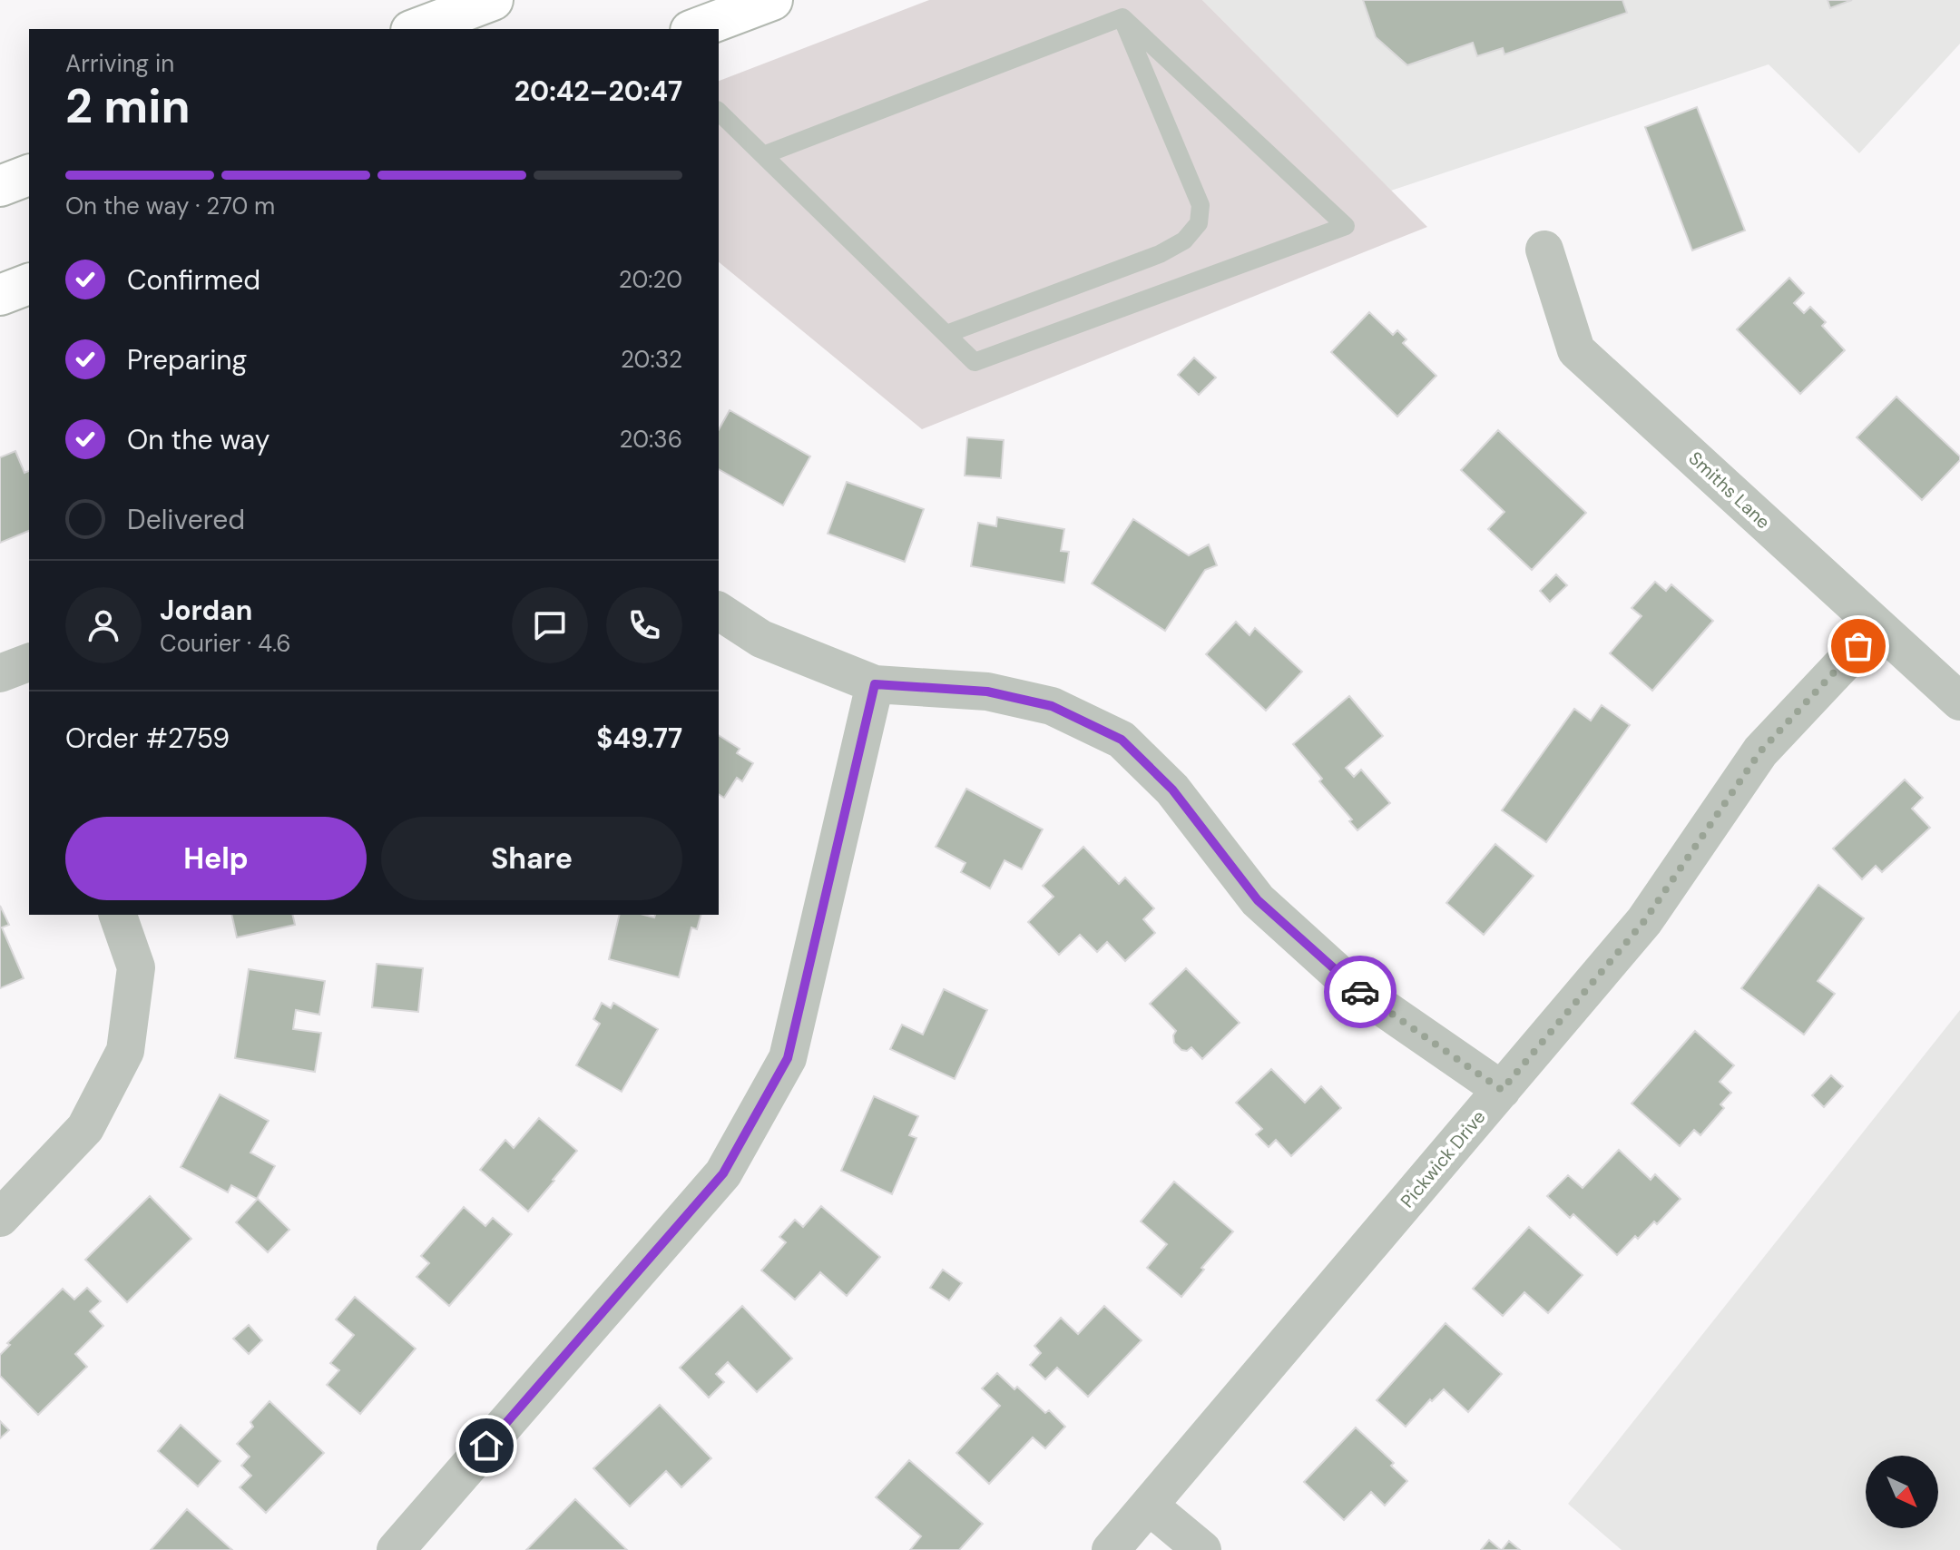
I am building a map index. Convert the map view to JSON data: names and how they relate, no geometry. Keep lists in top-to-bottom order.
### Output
{
  "streets": {
    "street": ["Smiths Lane", "Pickwick Drive"]
  },
  "crossings": [
    ["Smiths Lane", "Pickwick Drive"]
  ],
  "north": "bottom right",
  "page": {
    "heading": ["2 min", "Arriving in", "20:42–20:47"],
    "panel": [
      "Jordan",
      "Courier · 4.6",
      "Order #2759",
      "$49.77"
    ],
    "bar": "On the way · 270 m",
    "list": [
      ["Confirmed", "20:20"],
      ["Preparing", "20:32"],
      ["On the way", "20:36"],
      "Delivered"
    ],
    "buttons": ["Help", "Share"]
  }
}
